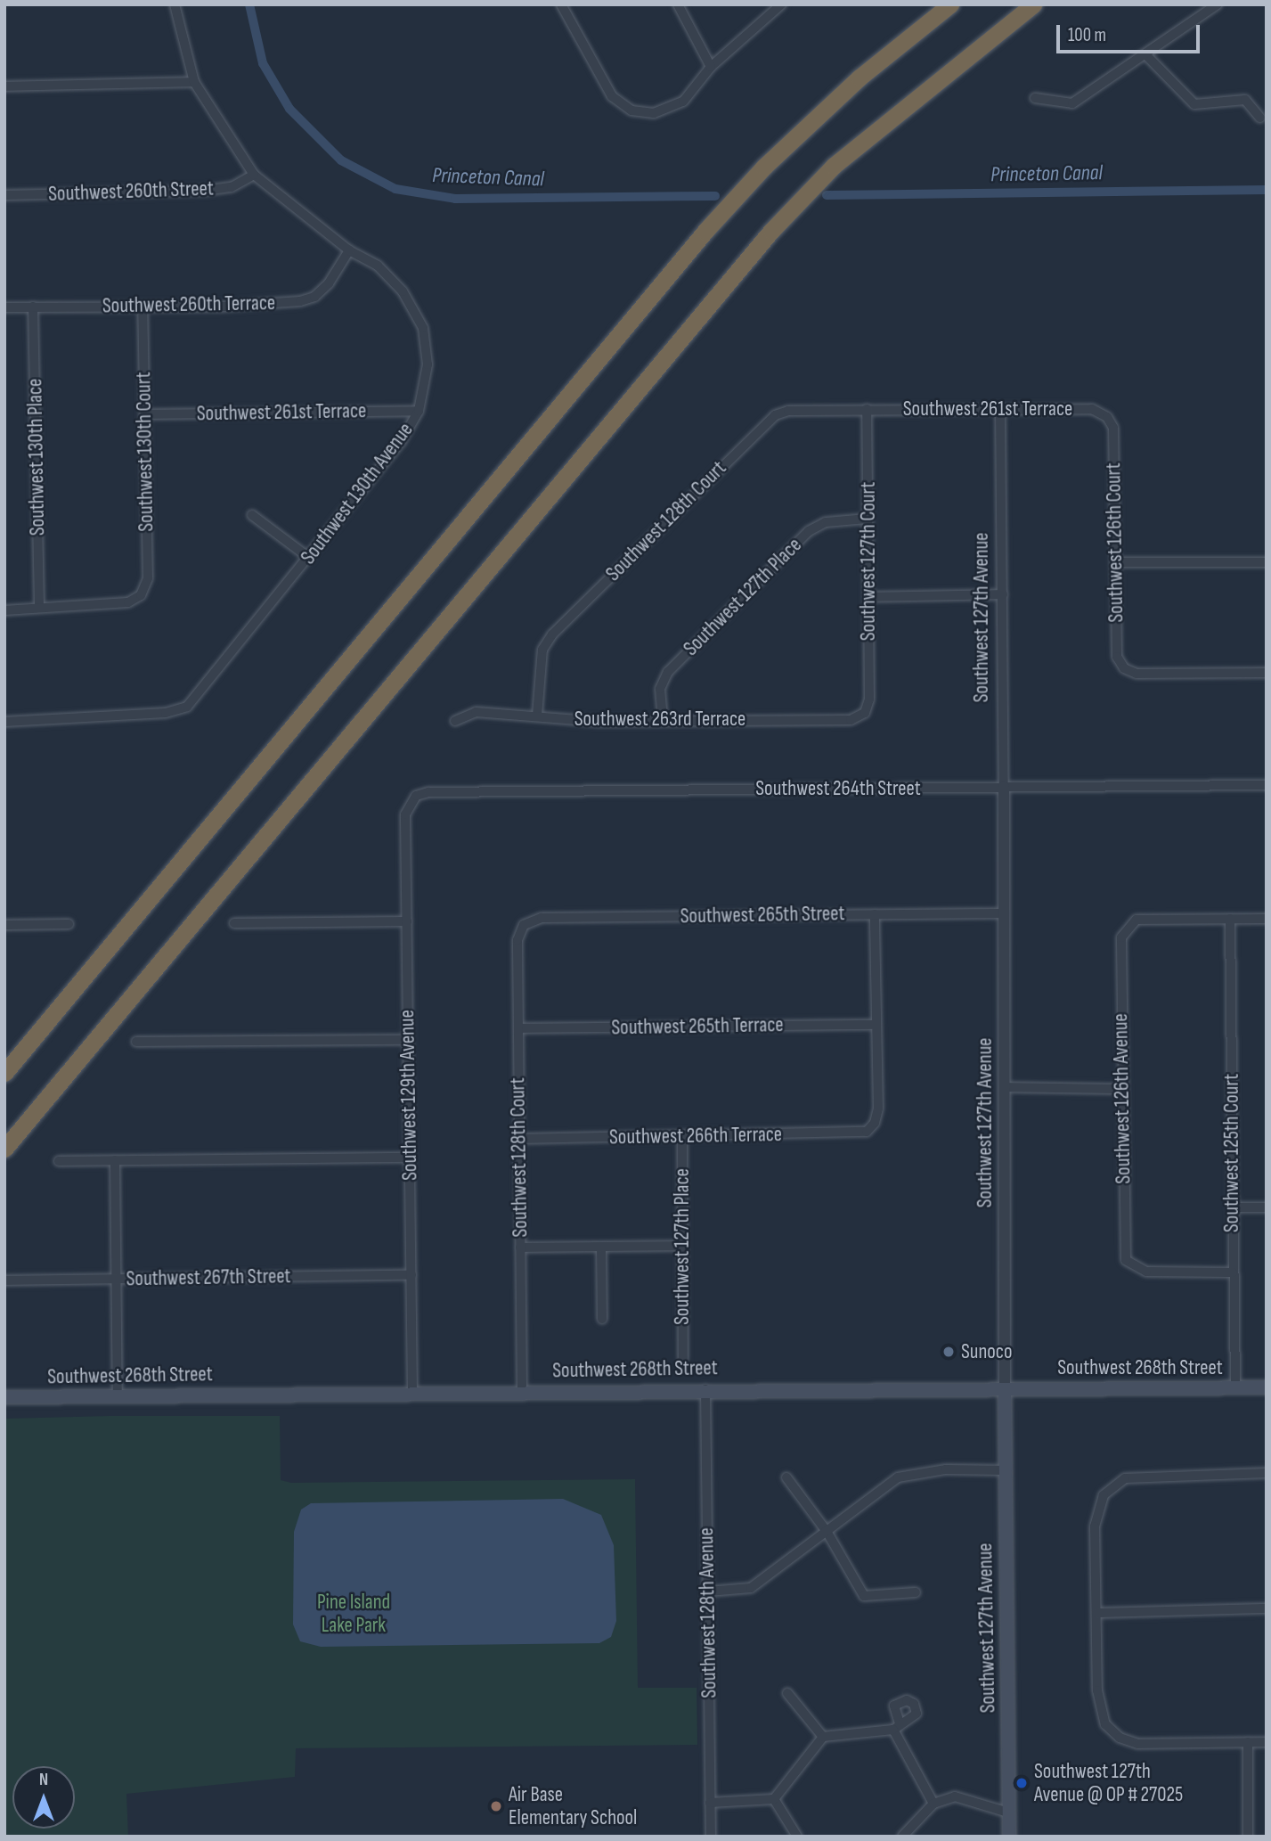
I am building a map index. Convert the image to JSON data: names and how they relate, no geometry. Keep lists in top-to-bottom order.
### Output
{
  "streets": {
    "main road": ["Southwest 127th Avenue", "Southwest 268th Street"],
    "street": [
      "Southwest 260th Street",
      "Southwest 260th Terrace",
      "Southwest 261st Terrace",
      "Southwest 130th Court",
      "Southwest 130th Place",
      "Southwest 130th Avenue",
      "Southwest 128th Court",
      "Southwest 126th Court",
      "Southwest 127th Court",
      "Southwest 127th Place",
      "Southwest 263rd Terrace",
      "Southwest 264th Street",
      "Southwest 265th Street",
      "Southwest 265th Terrace",
      "Southwest 129th Avenue",
      "Southwest 126th Avenue",
      "Southwest 266th Terrace",
      "Southwest 125th Court",
      "Southwest 267th Street",
      "Southwest 128th Avenue"
    ]
  },
  "crossings": [
    ["Southwest 260th Street", "Southwest 130th Avenue"],
    ["Southwest 260th Terrace", "Southwest 130th Court"],
    ["Southwest 260th Terrace", "Southwest 130th Place"],
    ["Southwest 260th Terrace", "Southwest 130th Avenue"],
    ["Southwest 261st Terrace", "Southwest 130th Court"],
    ["Southwest 261st Terrace", "Southwest 130th Avenue"],
    ["Southwest 261st Terrace", "Southwest 128th Court"],
    ["Southwest 261st Terrace", "Southwest 126th Court"],
    ["Southwest 261st Terrace", "Southwest 127th Court"],
    ["Southwest 261st Terrace", "Southwest 127th Avenue"],
    ["Southwest 130th Court", "Southwest 130th Place"],
    ["Southwest 128th Court", "Southwest 127th Court"],
    ["Southwest 128th Court", "Southwest 263rd Terrace"],
    ["Southwest 128th Court", "Southwest 265th Street"],
    ["Southwest 128th Court", "Southwest 265th Terrace"],
    ["Southwest 128th Court", "Southwest 266th Terrace"],
    ["Southwest 128th Court", "Southwest 268th Street"],
    ["Southwest 127th Court", "Southwest 127th Place"],
    ["Southwest 127th Court", "Southwest 263rd Terrace"],
    ["Southwest 127th Place", "Southwest 263rd Terrace"],
    ["Southwest 127th Place", "Southwest 266th Terrace"],
    ["Southwest 127th Avenue", "Southwest 264th Street"],
    ["Southwest 127th Avenue", "Southwest 265th Street"],
    ["Southwest 127th Avenue", "Southwest 268th Street"],
    ["Southwest 264th Street", "Southwest 129th Avenue"],
    ["Southwest 265th Terrace", "Southwest 266th Terrace"],
    ["Southwest 129th Avenue", "Southwest 267th Street"],
    ["Southwest 129th Avenue", "Southwest 268th Street"],
    ["Southwest 126th Avenue", "Southwest 125th Court"],
    ["Southwest 125th Court", "Southwest 268th Street"],
    ["Southwest 268th Street", "Southwest 128th Avenue"]
  ],
  "water": ["Princeton Canal"],
  "parks": ["Pine Island Lake Park"],
  "places": ["Sunoco", "Southwest 127th Avenue @ OP # 27025", "Air Base Elementary School"],
  "scale_bar": "100 m",
  "north": "top"
}
